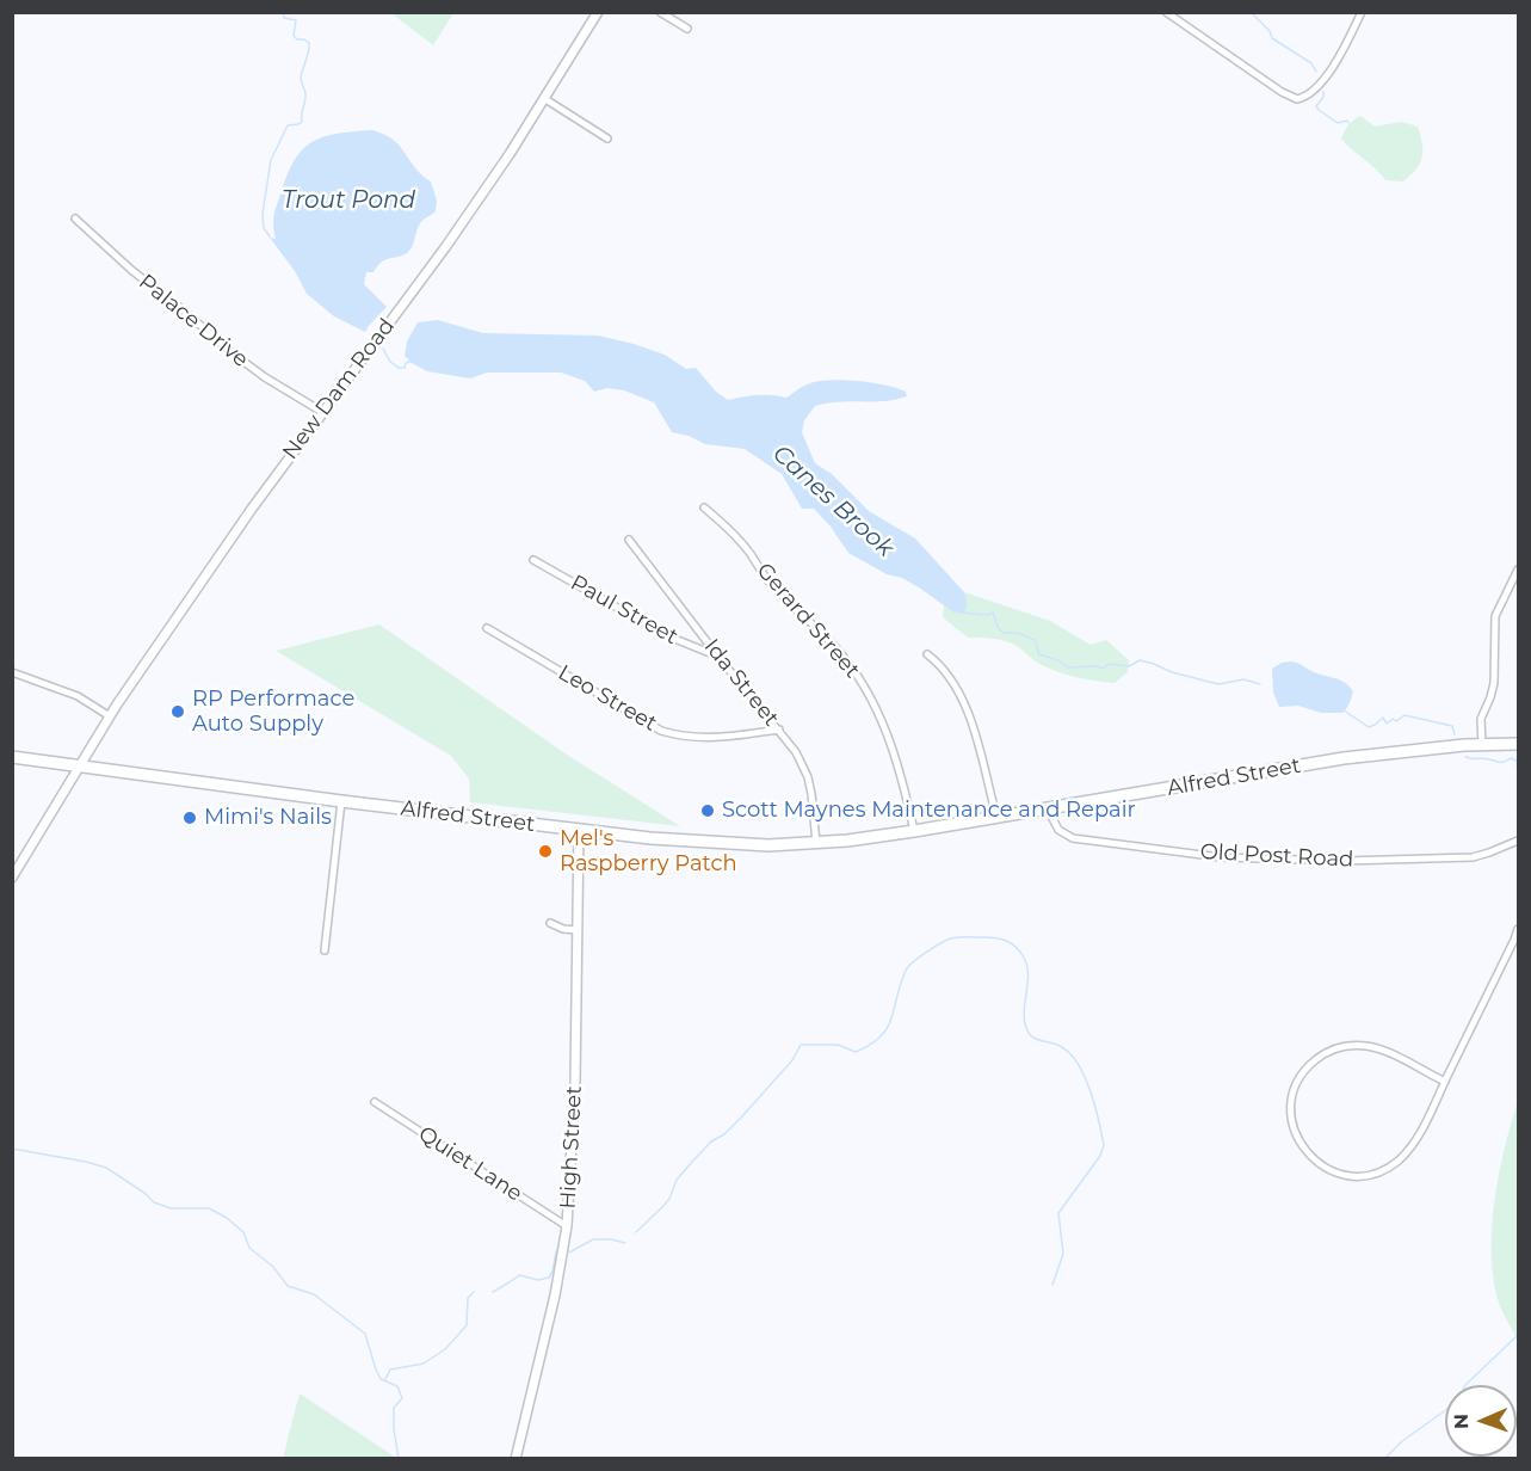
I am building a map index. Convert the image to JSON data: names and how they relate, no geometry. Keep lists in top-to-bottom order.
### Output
{
  "streets": {
    "main road": ["Alfred Street"],
    "street": [
      "Palace Drive",
      "New Dam Road",
      "Paul Street",
      "Gerard Street",
      "Ida Street",
      "Leo Street",
      "Old Post Road",
      "High Street",
      "Quiet Lane"
    ]
  },
  "crossings": [
    ["Palace Drive", "New Dam Road"],
    ["New Dam Road", "Alfred Street"],
    ["Paul Street", "Ida Street"],
    ["Gerard Street", "Alfred Street"],
    ["Ida Street", "Leo Street"],
    ["Ida Street", "Alfred Street"],
    ["Alfred Street", "Old Post Road"],
    ["Alfred Street", "High Street"],
    ["High Street", "Quiet Lane"]
  ],
  "water": ["Trout Pond", "Canes Brook"],
  "places": [
    "RP Performace Auto Supply",
    "Scott Maynes Maintenance and Repair",
    "Mimi's Nails",
    "Mel's Raspberry Patch"
  ],
  "north": "left"
}
